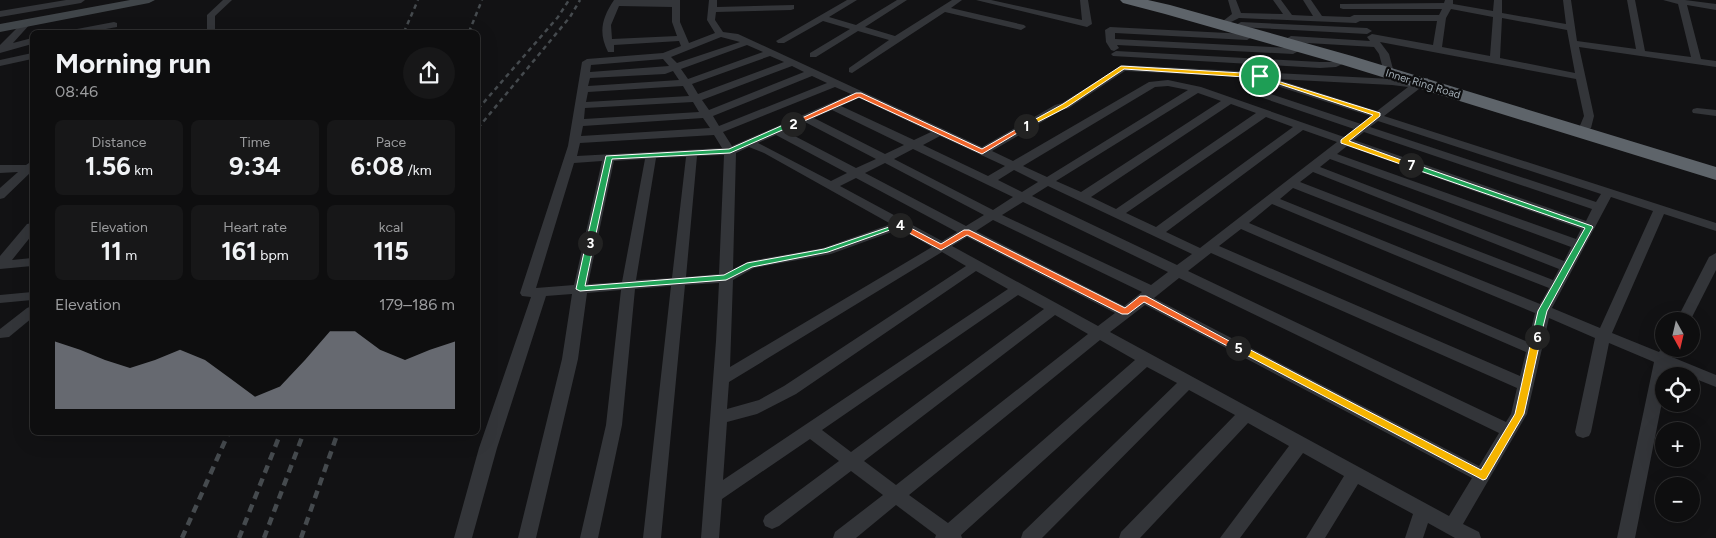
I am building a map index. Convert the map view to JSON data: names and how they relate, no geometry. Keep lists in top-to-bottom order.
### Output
{
  "streets": {
    "highway": ["Inner Ring Road"]
  },
  "north": "bottom",
  "page": {
    "heading": ["Morning run", "08:46"],
    "pins": [
      "2",
      "1",
      "7",
      "4",
      "3",
      "6",
      "5"
    ],
    "stats": [
      ["Distance", "1.56 km"],
      ["Time", "9:34"],
      ["Pace", "6:08 /km"],
      ["Elevation", "11 m"],
      ["Heart rate", "161 bpm"],
      ["kcal", "115"]
    ],
    "chart": ["Elevation", "179–186 m"],
    "map_buttons": ["+", "−"]
  }
}
